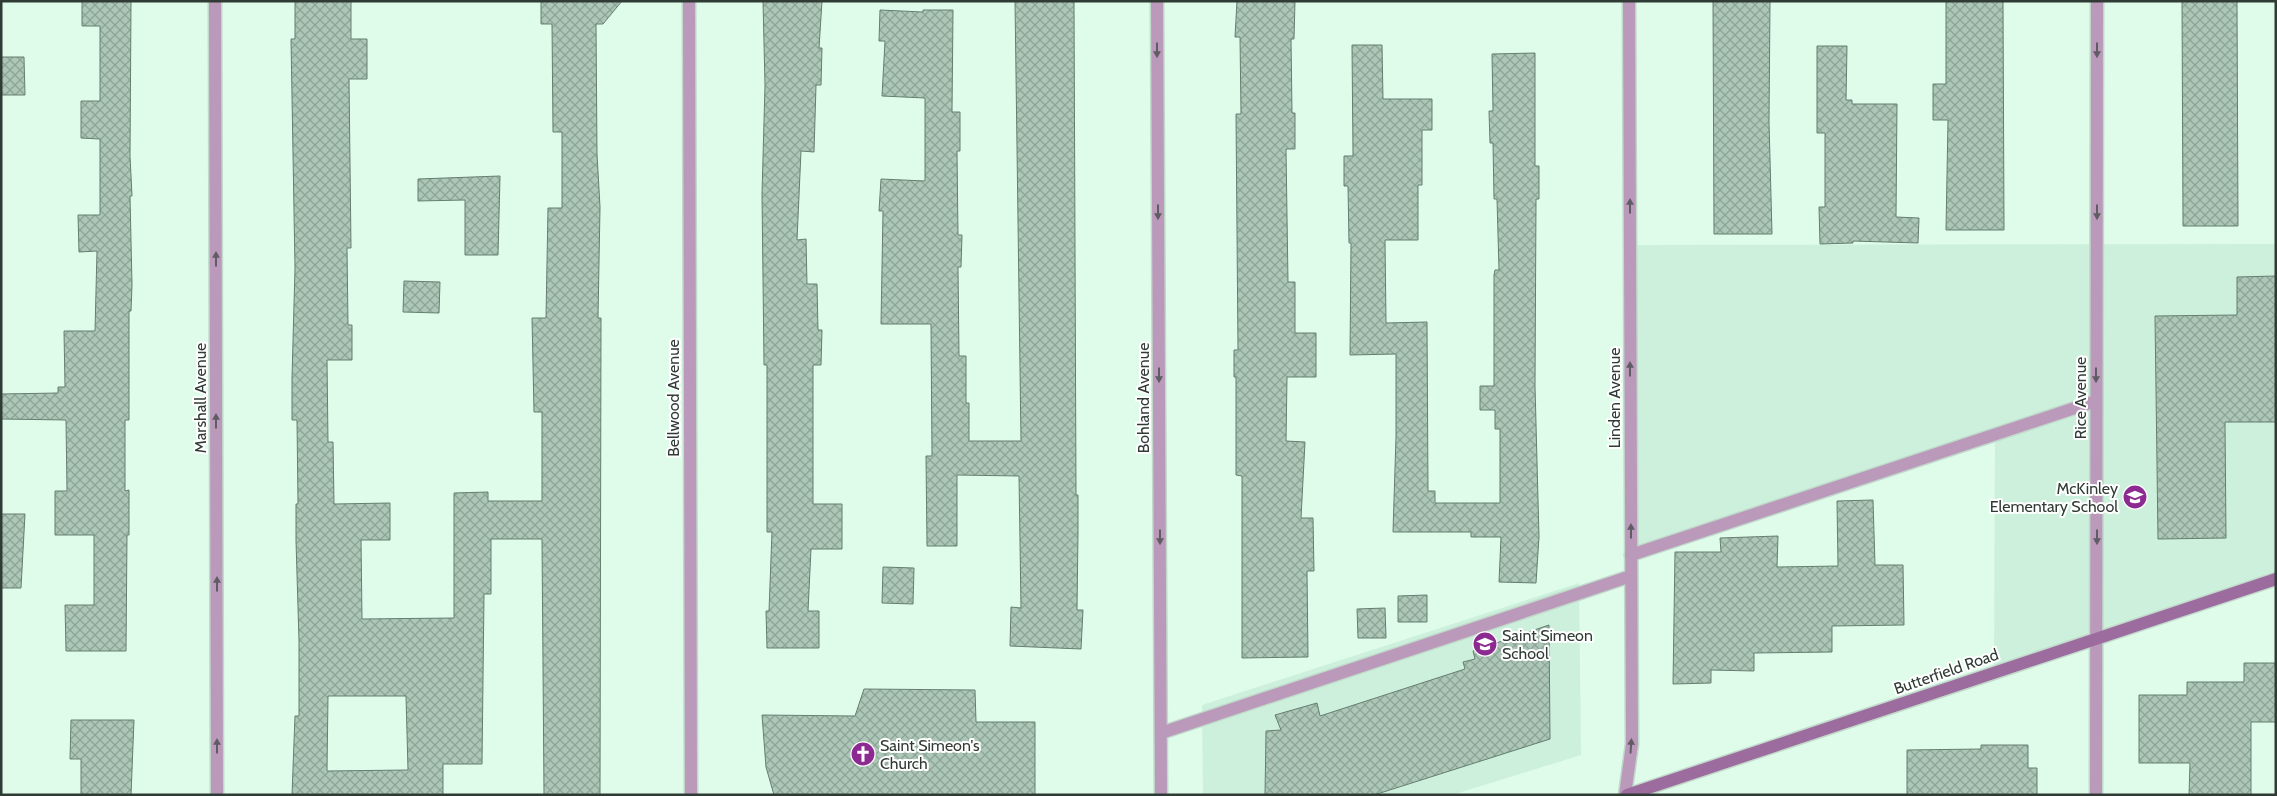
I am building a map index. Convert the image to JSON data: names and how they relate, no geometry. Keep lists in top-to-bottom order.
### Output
{
  "streets": {
    "main road": ["Butterfield Road"],
    "street": [
      "Marshall Avenue",
      "Bellwood Avenue",
      "Bohland Avenue",
      "Linden Avenue",
      "Rice Avenue"
    ]
  },
  "crossings": [
    ["Linden Avenue", "Butterfield Road"],
    ["Rice Avenue", "Butterfield Road"]
  ],
  "one_way": [
    "Marshall Avenue",
    "Bohland Avenue",
    "Linden Avenue",
    "Rice Avenue"
  ],
  "places": {
    "school or university": ["McKinley Elementary School", "Saint Simeon School"],
    "church": ["Saint Simeon's Church"]
  }
}
